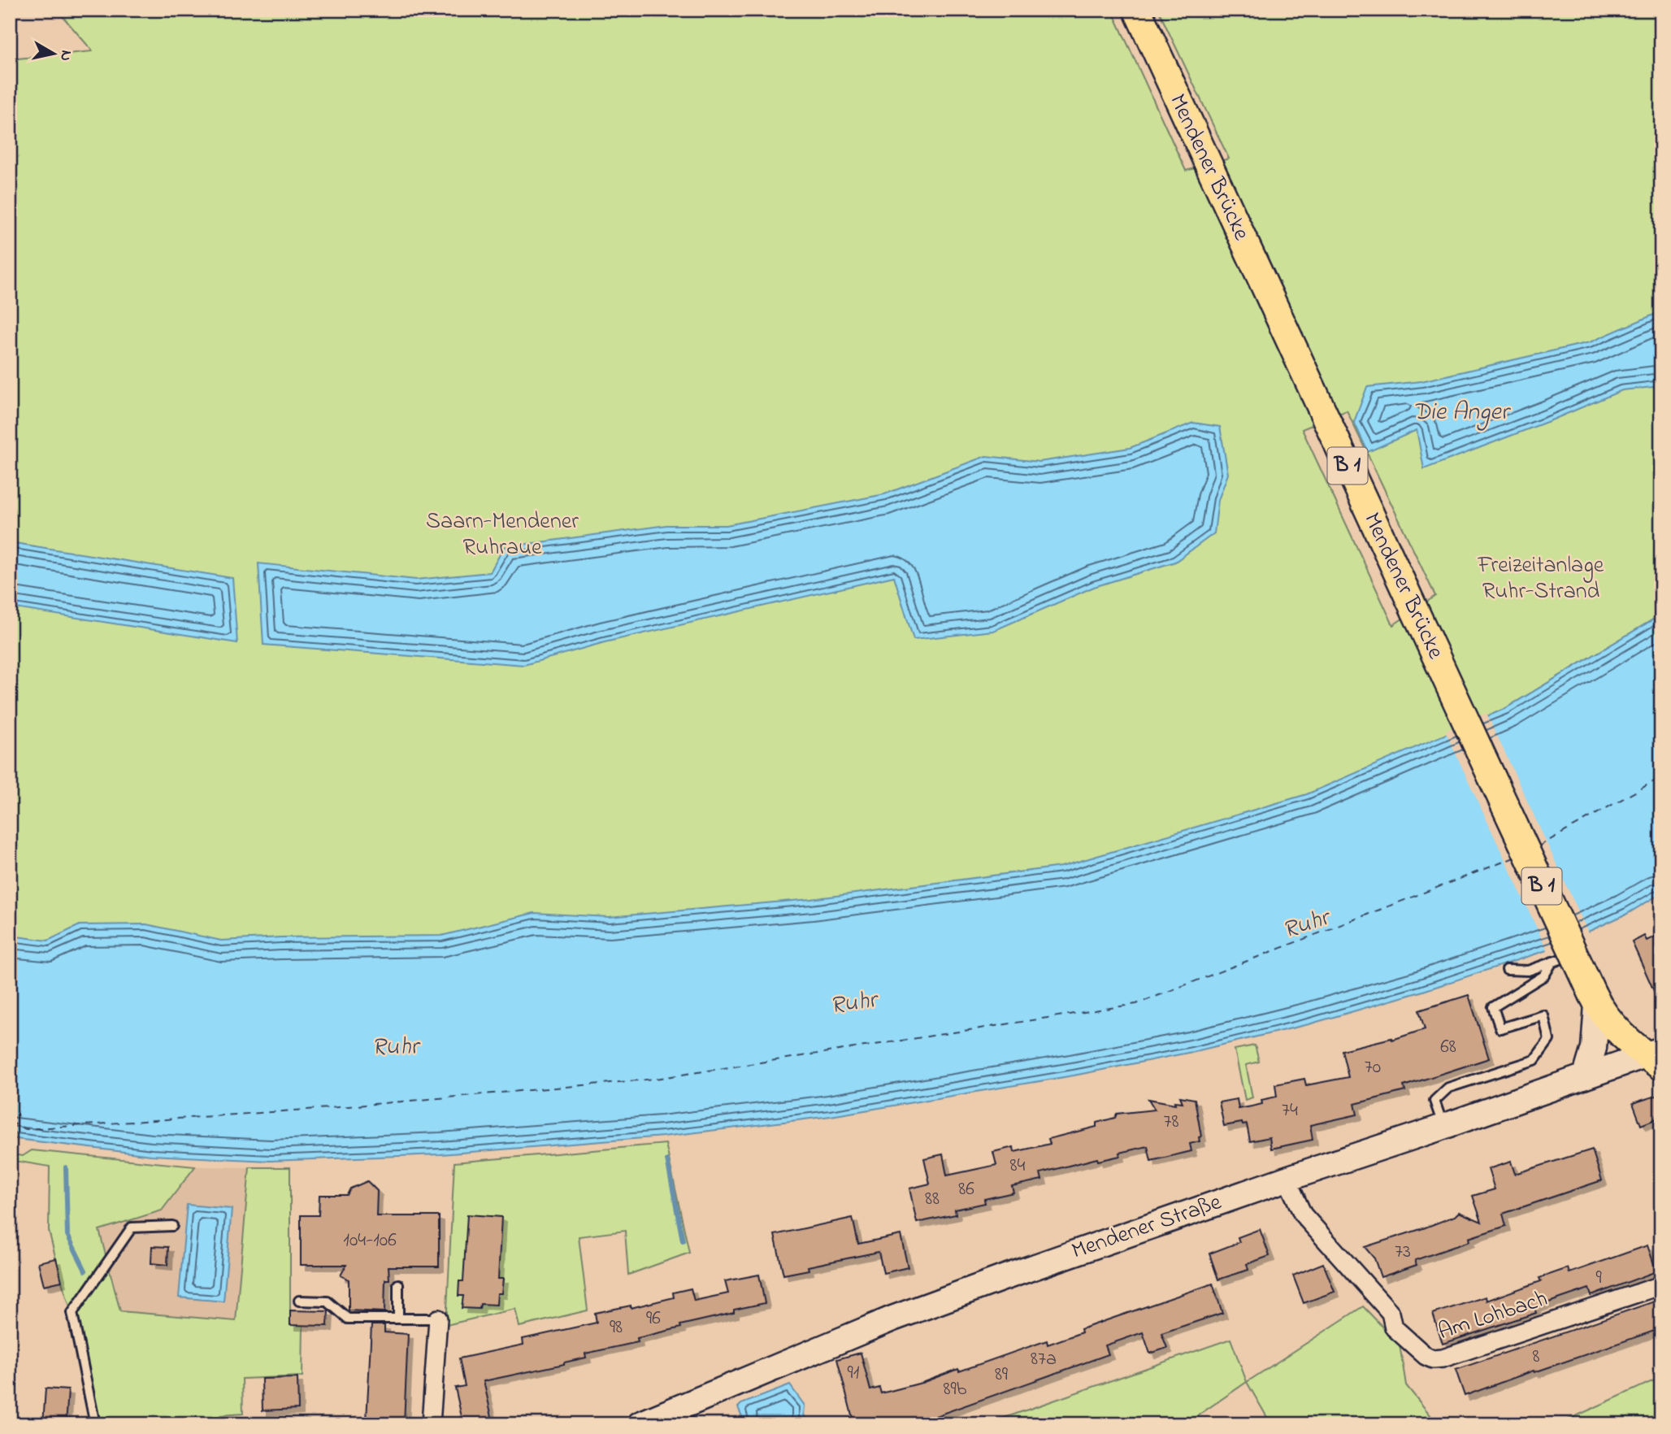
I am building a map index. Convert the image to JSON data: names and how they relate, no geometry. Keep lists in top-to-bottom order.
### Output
{
  "streets": {
    "main road": ["Mendener Brücke", "B 1", "Mendener Straße"],
    "street": ["Am Lohbach"]
  },
  "crossings": [
    ["Mendener Brücke", "Mendener Straße"],
    ["Mendener Straße", "Am Lohbach"]
  ],
  "water": ["Die Anger", "Ruhr"],
  "parks": ["Saarn-Mendener Ruhraue", "Freizeitanlage Ruhr-Strand"],
  "house_numbers": [
    "68",
    "70",
    "74",
    "78",
    "84",
    "86",
    "88",
    "104-106",
    "73",
    "9",
    "96",
    "98",
    "8",
    "87a",
    "91",
    "89",
    "89b"
  ],
  "north": "right"
}
